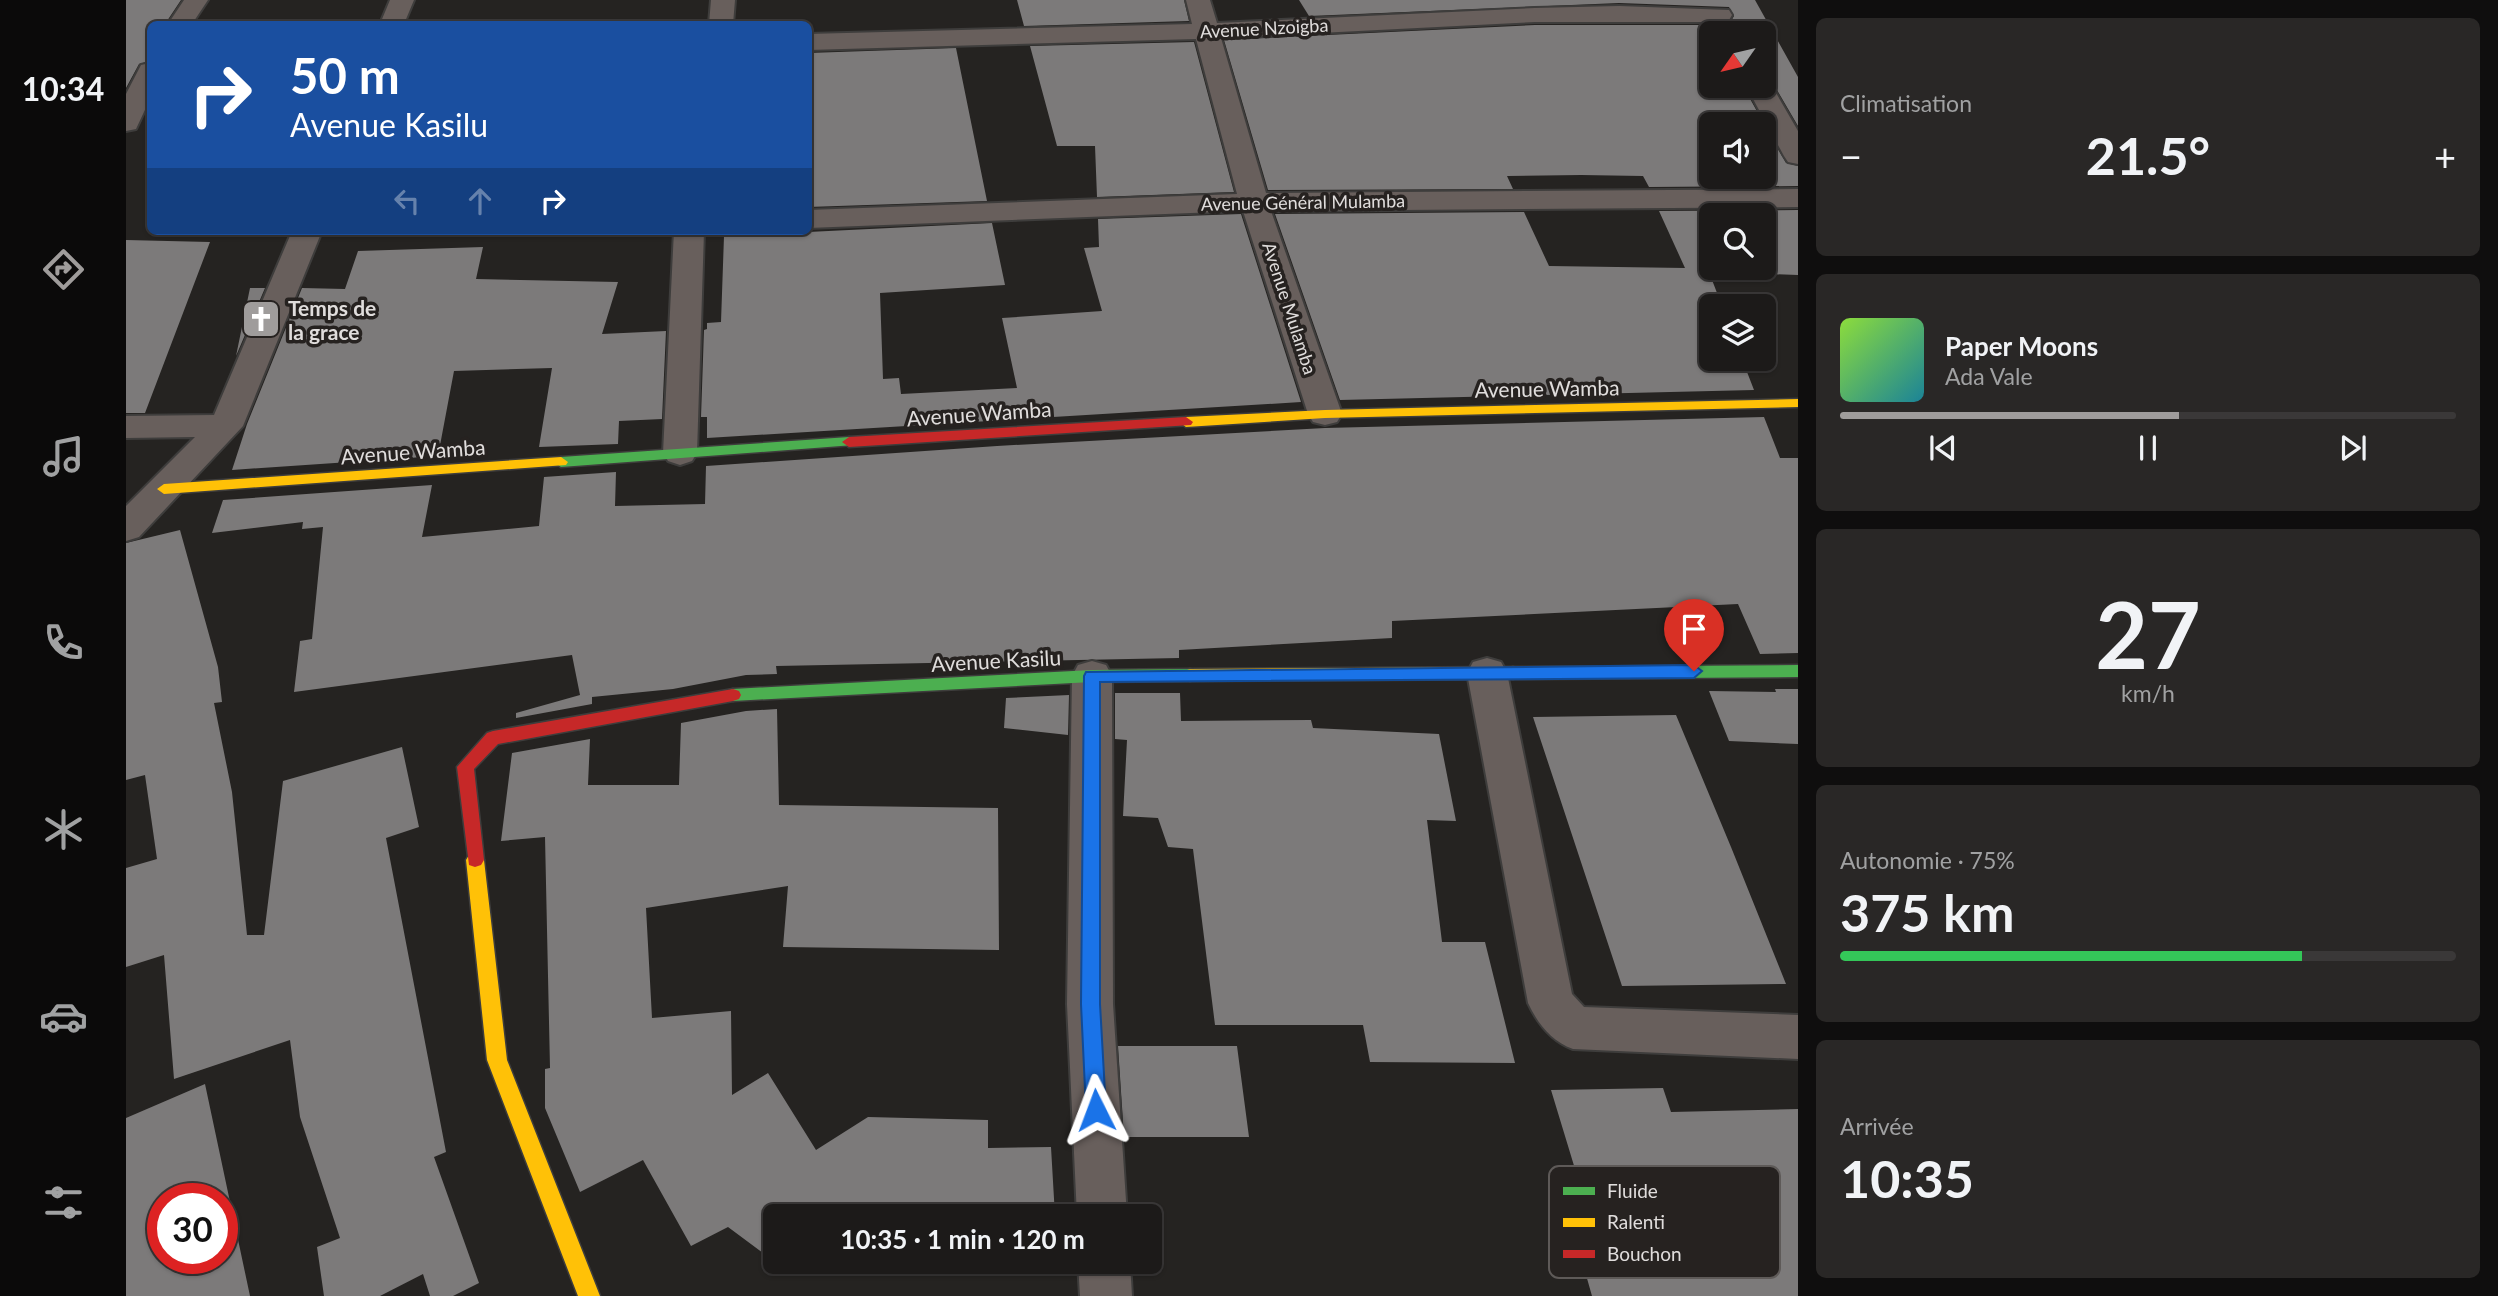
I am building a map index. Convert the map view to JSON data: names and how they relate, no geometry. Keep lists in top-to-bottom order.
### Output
{
  "streets": {
    "street": [
      "Avenue Nzoigba",
      "Avenue Général Mulamba",
      "Avenue Mulamba",
      "Avenue Wamba",
      "Avenue Kasilu"
    ]
  },
  "crossings": [
    ["Avenue Nzoigba", "Avenue Mulamba"],
    ["Avenue Général Mulamba", "Avenue Mulamba"],
    ["Avenue Mulamba", "Avenue Wamba"]
  ],
  "places": {
    "church": ["Temps de la grace"]
  },
  "legend": ["Fluide", "Ralenti", "Bouchon"],
  "north": "bottom left",
  "page": {
    "tabs": "10:34",
    "tile": [
      "Climatisation",
      ["27", "km/h"],
      ["Autonomie · 75%", "375 km"],
      ["Arrivée", "10:35"]
    ],
    "turn": ["50 m", "Avenue Kasilu"],
    "heat": ["−", "21.5°", "+"],
    "song": ["Paper Moons", "Ada Vale"],
    "limit": "30",
    "trip": "10:35 · 1 min · 120 m"
  }
}
